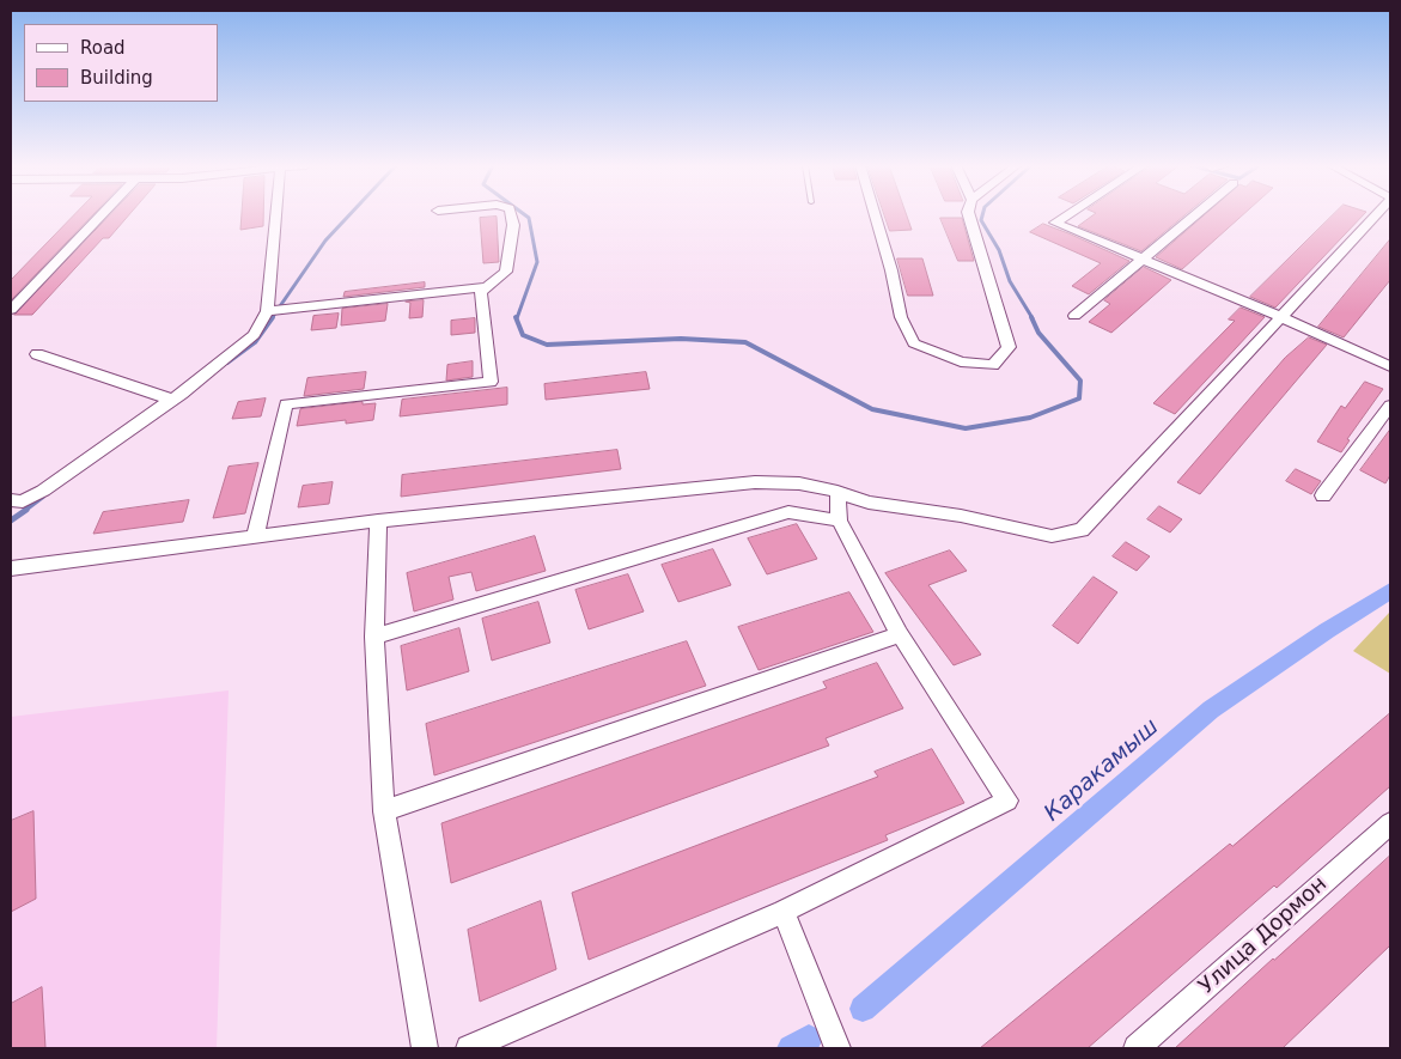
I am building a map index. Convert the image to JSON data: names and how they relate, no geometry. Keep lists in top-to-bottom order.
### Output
{
  "streets": {
    "street": ["Улица Дормон"]
  },
  "water": ["Каракамыш"],
  "legend": ["Road", "Building"]
}
